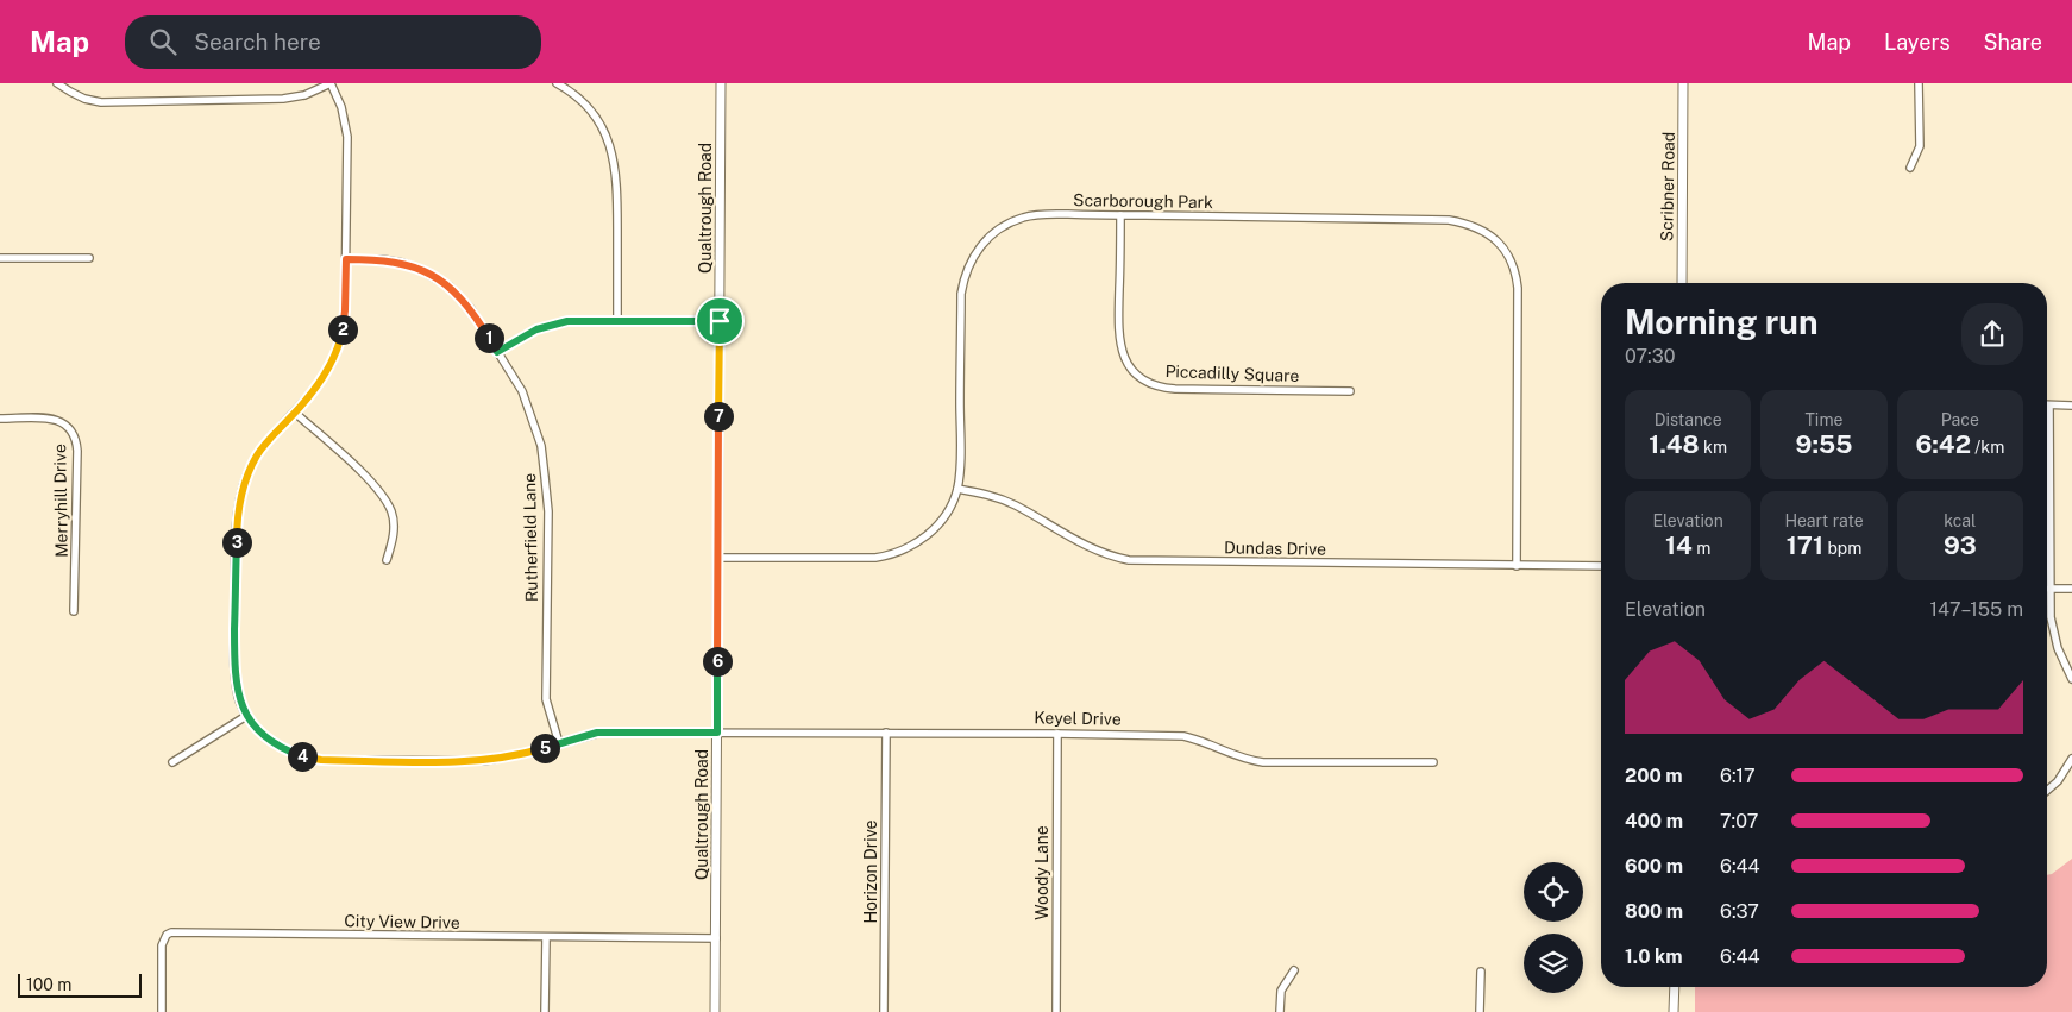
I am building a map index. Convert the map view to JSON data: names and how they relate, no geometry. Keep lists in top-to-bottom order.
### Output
{
  "streets": {
    "street": [
      "Scribner Road",
      "Scarborough Park",
      "Qualtrough Road",
      "Piccadilly Square",
      "Merryhill Drive",
      "Rutherfield Lane",
      "Dundas Drive",
      "Keyel Drive",
      "Horizon Drive",
      "Woody Lane",
      "City View Drive"
    ]
  },
  "crossings": [
    ["Scarborough Park", "Qualtrough Road"],
    ["Scarborough Park", "Piccadilly Square"],
    ["Scarborough Park", "Dundas Drive"],
    ["Qualtrough Road", "Keyel Drive"],
    ["Qualtrough Road", "City View Drive"],
    ["Rutherfield Lane", "Keyel Drive"],
    ["Keyel Drive", "Horizon Drive"],
    ["Keyel Drive", "Woody Lane"]
  ],
  "scale_bar": "100 m",
  "page": {
    "header": "Map",
    "search": "Search here",
    "nav": ["Map", "Layers", "Share"],
    "heading": ["Morning run", "07:30"],
    "pins": [
      "2",
      "1",
      "7",
      "3",
      "6",
      "5",
      "4"
    ],
    "stats": [
      ["Distance", "1.48 km"],
      ["Time", "9:55"],
      ["Pace", "6:42 /km"],
      ["Elevation", "14 m"],
      ["Heart rate", "171 bpm"],
      ["kcal", "93"]
    ],
    "chart": ["Elevation", "147–155 m"],
    "list": [
      {
        "name": "200 m",
        "note": "6:17"
      },
      {
        "name": "400 m",
        "note": "7:07"
      },
      {
        "name": "600 m",
        "note": "6:44"
      },
      {
        "name": "800 m",
        "note": "6:37"
      },
      {
        "name": "1.0 km",
        "note": "6:44"
      }
    ],
    "scale": "100 m"
  }
}
